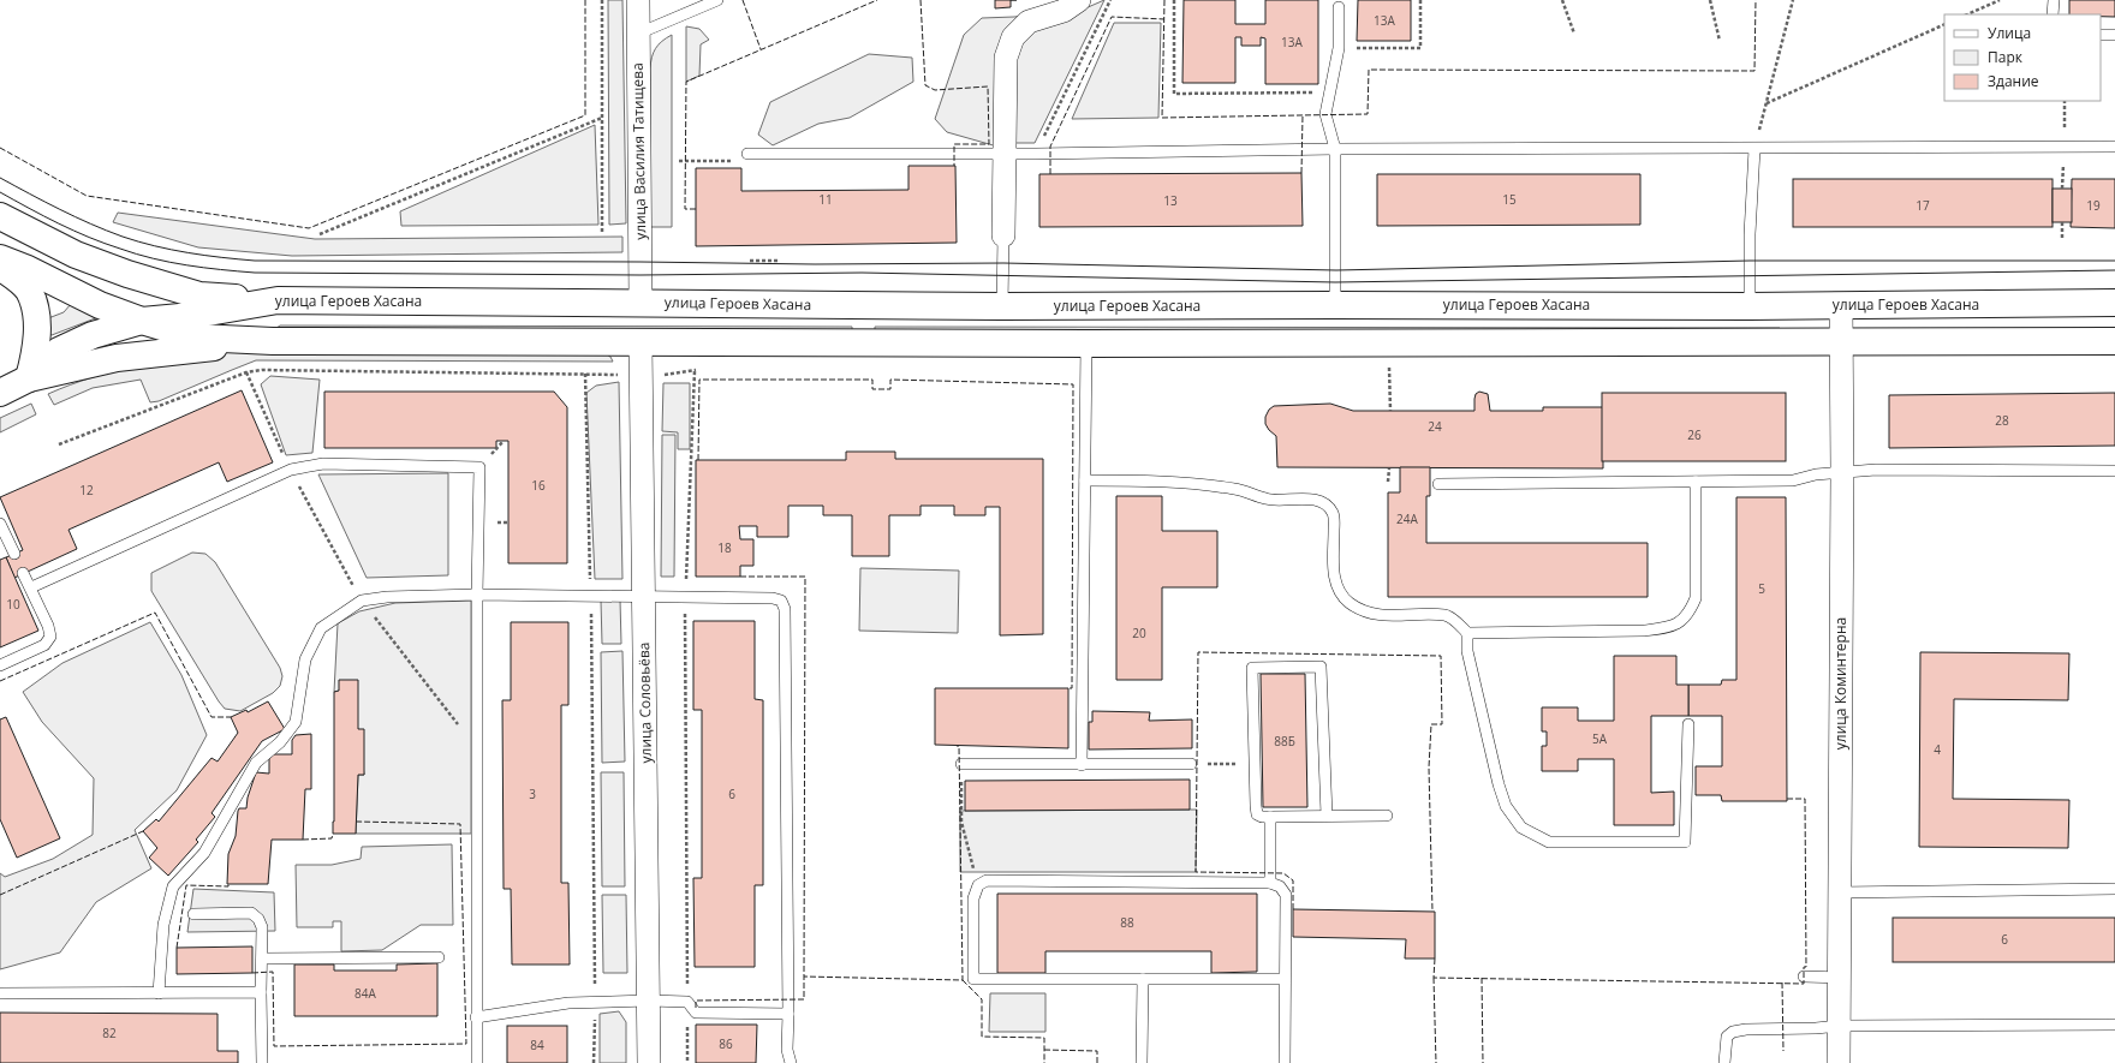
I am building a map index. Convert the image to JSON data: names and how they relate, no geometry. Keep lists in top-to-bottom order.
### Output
{
  "streets": {
    "main road": ["улица Героев Хасана"],
    "street": ["улица Василия Татищева", "улица Коминтерна", "улица Соловьёва"]
  },
  "crossings": [
    ["улица Василия Татищева", "улица Героев Хасана"],
    ["улица Героев Хасана", "улица Коминтерна"],
    ["улица Героев Хасана", "улица Соловьёва"]
  ],
  "house_numbers": [
    "13А",
    "13А",
    "11",
    "15",
    "13",
    "17",
    "19",
    "28",
    "24",
    "26",
    "16",
    "12",
    "24А",
    "18",
    "5",
    "10",
    "20",
    "5А",
    "88Б",
    "4",
    "3",
    "6",
    "88",
    "6",
    "84А",
    "82",
    "86",
    "84"
  ],
  "legend": ["Улица", "Парк", "Здание"]
}
